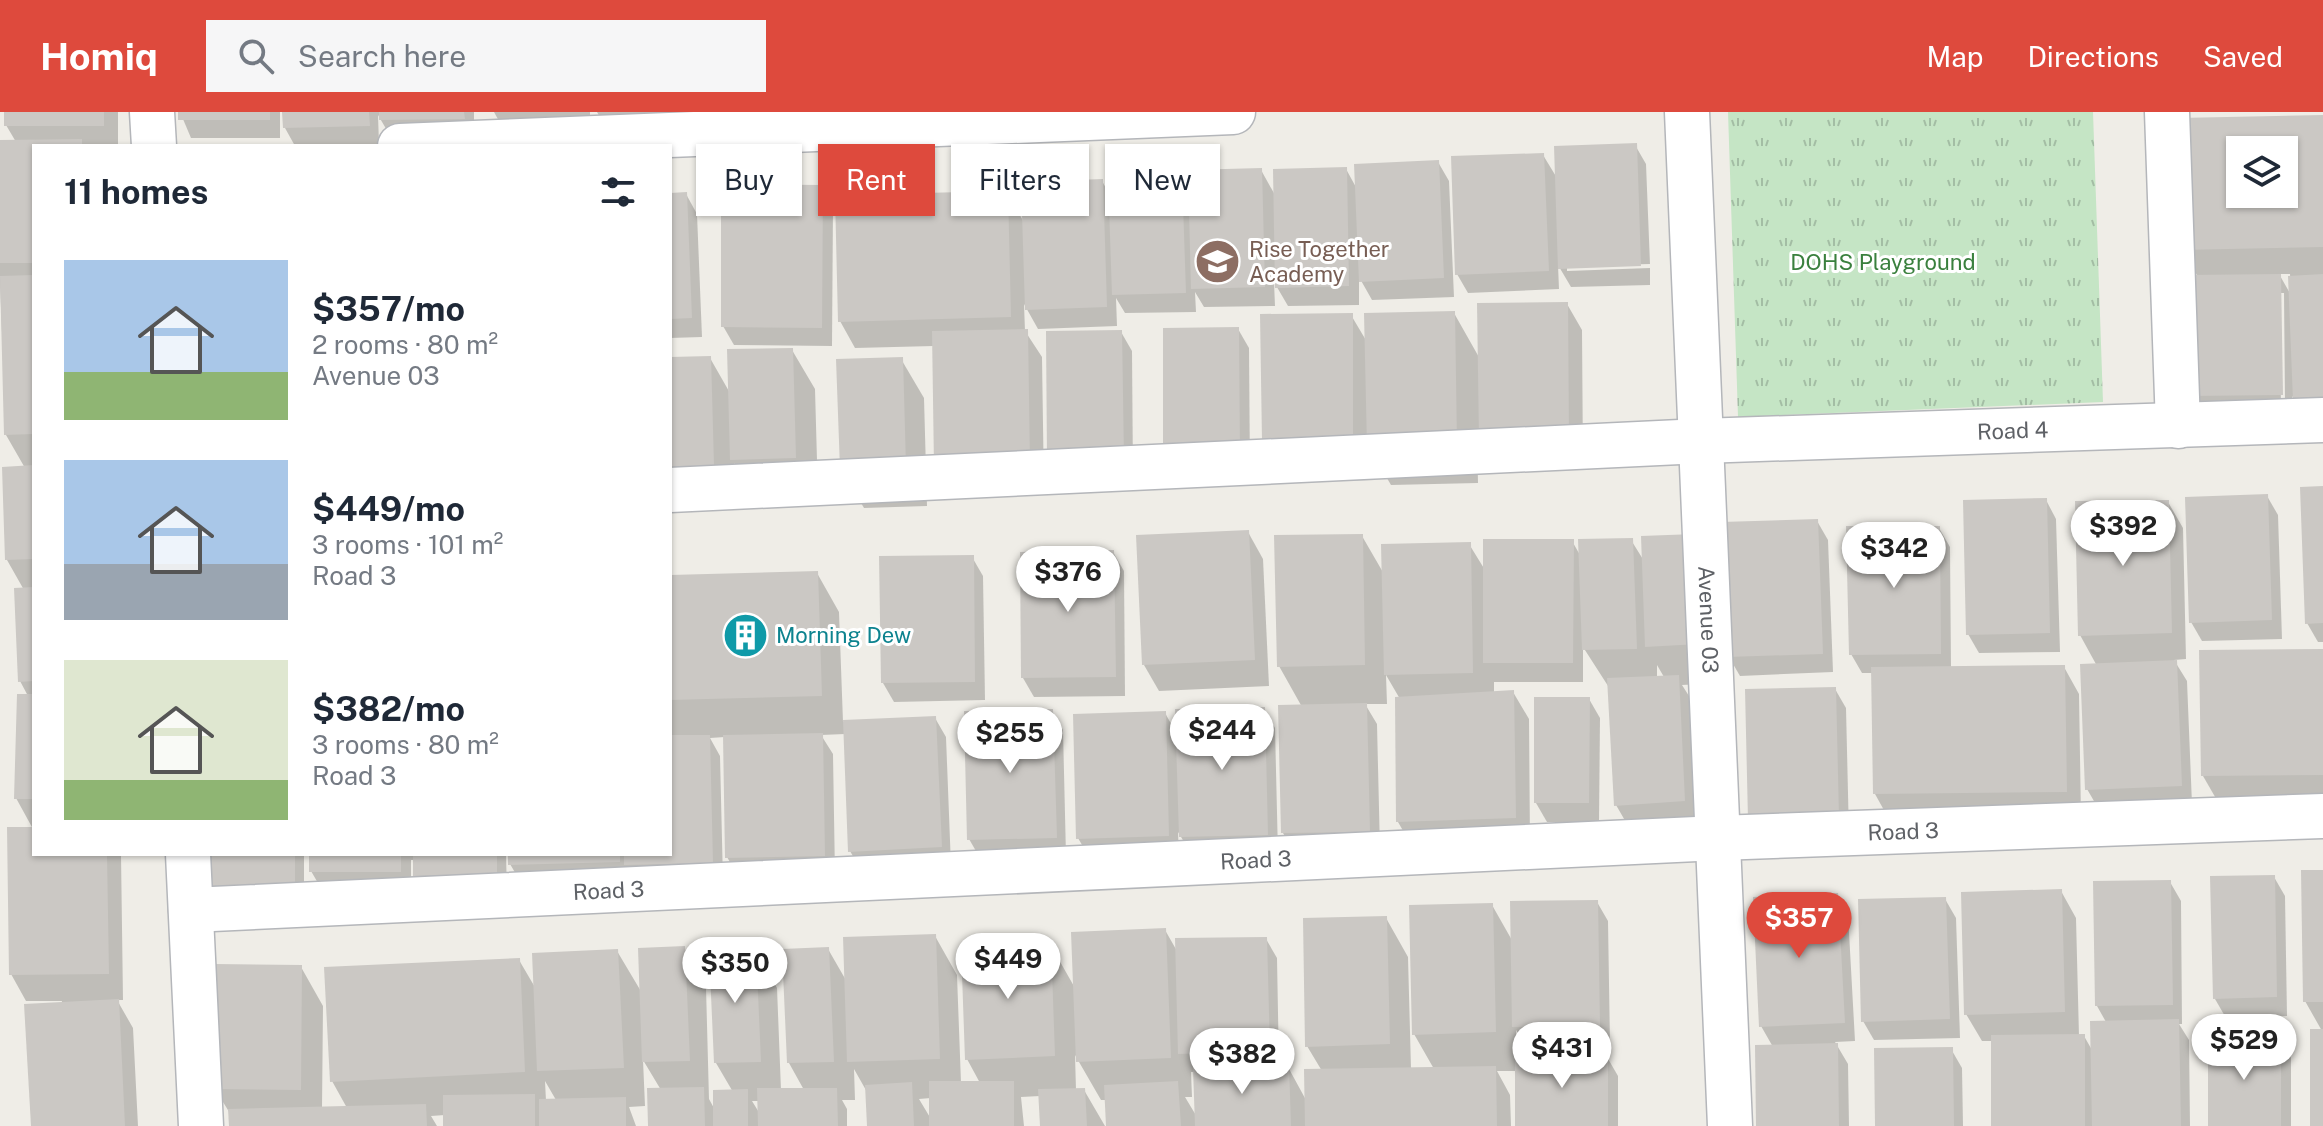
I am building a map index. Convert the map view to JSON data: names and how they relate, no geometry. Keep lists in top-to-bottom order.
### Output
{
  "streets": {
    "street": ["Road 4", "Avenue 03", "Road 3"]
  },
  "crossings": [
    ["Road 4", "Avenue 03"],
    ["Avenue 03", "Road 3"]
  ],
  "parks": ["DOHS Playground"],
  "places": {
    "school or university": ["Rise Together Academy"],
    "building": ["Morning Dew"]
  },
  "page": {
    "header": "Homiq",
    "search": "Search here",
    "nav": ["Map", "Directions", "Saved"],
    "chip": [
      "Buy",
      "Rent",
      "Filters",
      "New"
    ],
    "heading": "11 homes",
    "list": [
      {
        "name": "$357/mo",
        "note": "2 rooms · 80 m² · Avenue 03"
      },
      {
        "name": "$449/mo",
        "note": "3 rooms · 101 m² · Road 3"
      },
      {
        "name": "$382/mo",
        "note": "3 rooms · 80 m² · Road 3"
      }
    ],
    "price": [
      "$392",
      "$342",
      "$376",
      "$244",
      "$255",
      "$357",
      "$449",
      "$350",
      "$529",
      "$431",
      "$382"
    ]
  }
}
